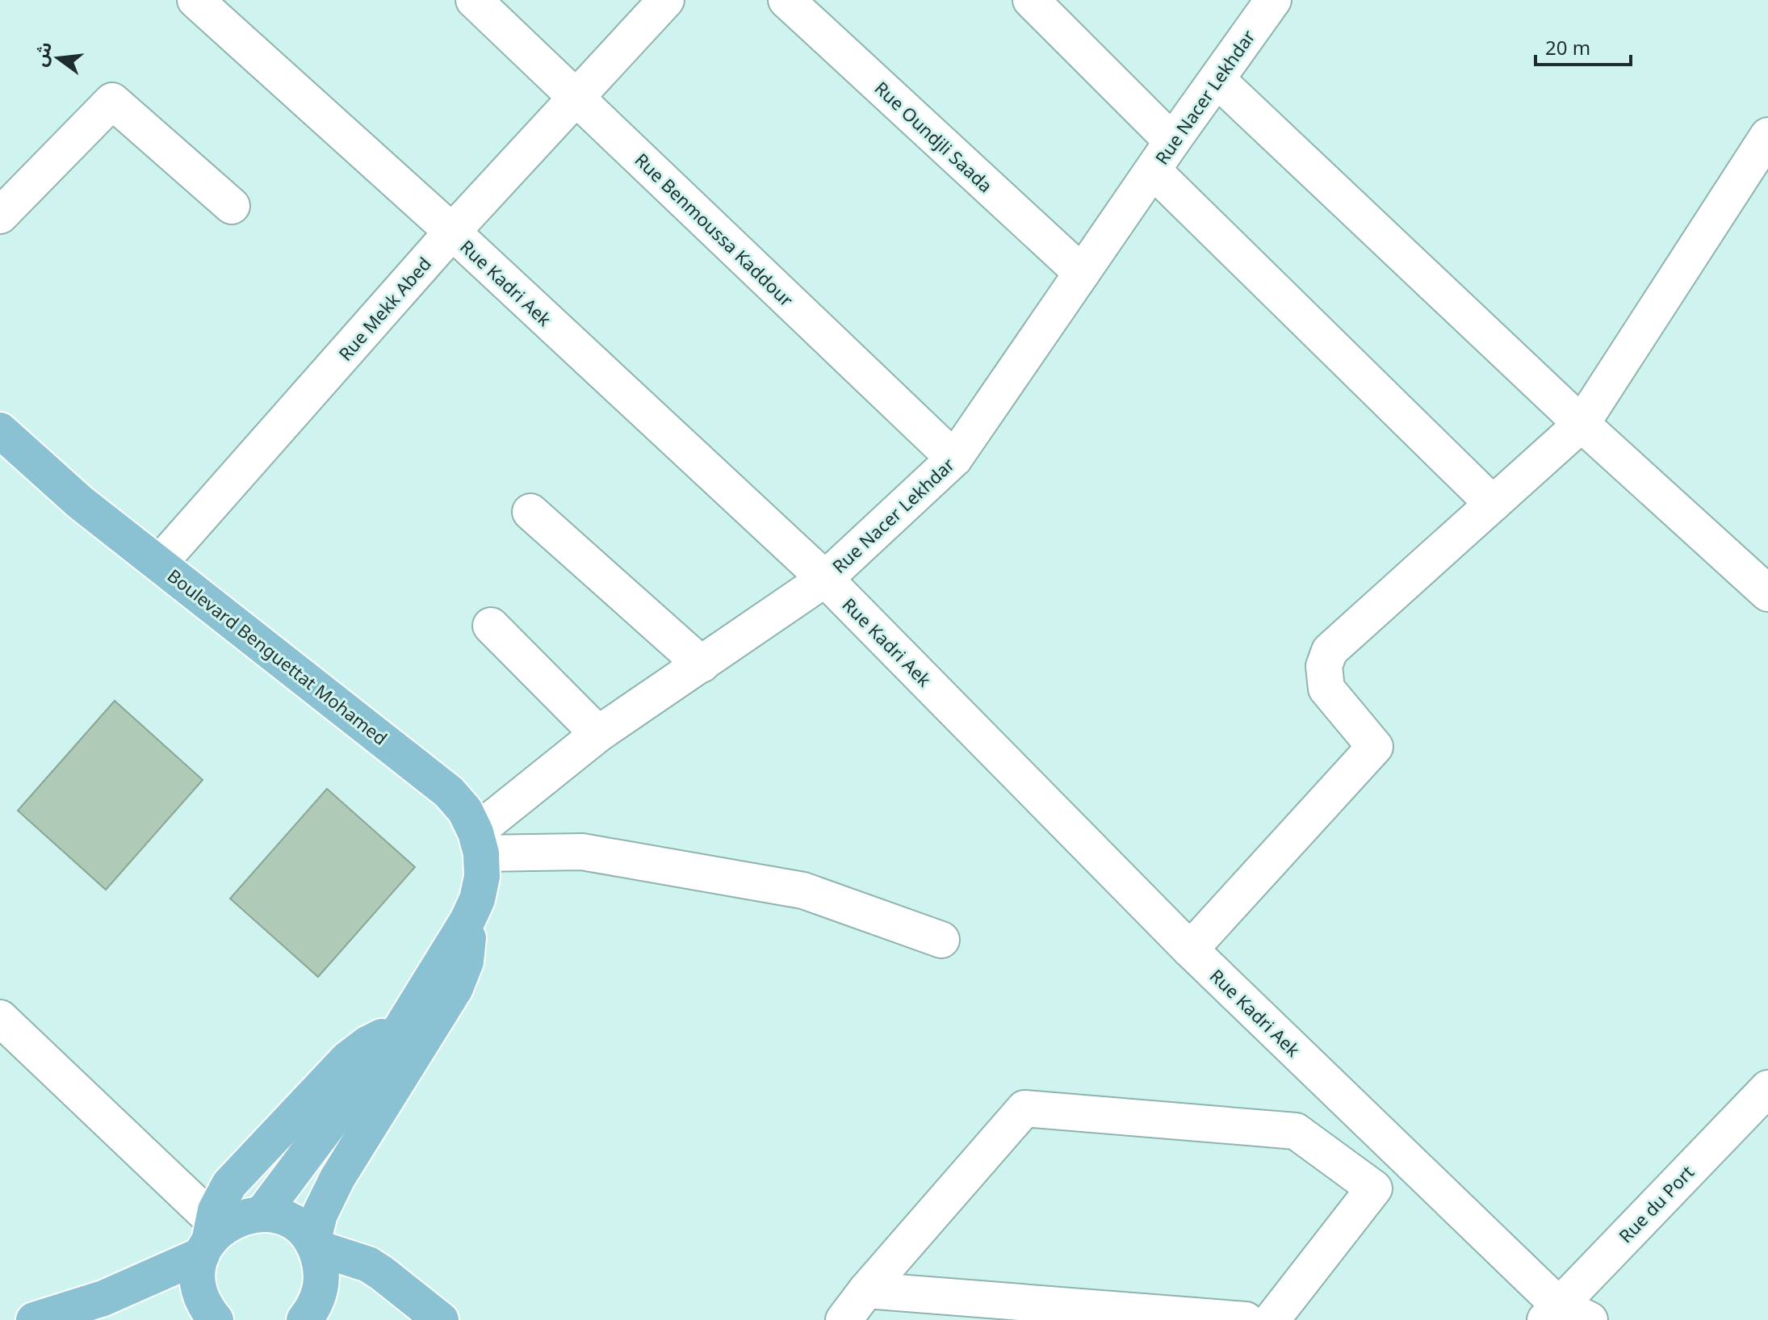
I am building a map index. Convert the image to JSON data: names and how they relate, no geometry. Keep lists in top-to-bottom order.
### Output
{
  "streets": {
    "main road": ["Boulevard Benguettat Mohamed"],
    "street": [
      "Rue Nacer Lekhdar",
      "Rue Oundjli Saada",
      "Rue Benmoussa Kaddour",
      "Rue Kadri Aek",
      "Rue Mekk Abed",
      "Rue du Port"
    ]
  },
  "crossings": [
    ["Rue Nacer Lekhdar", "Rue Oundjli Saada"],
    ["Rue Nacer Lekhdar", "Rue Benmoussa Kaddour"],
    ["Rue Nacer Lekhdar", "Rue Kadri Aek"],
    ["Rue Nacer Lekhdar", "Boulevard Benguettat Mohamed"],
    ["Rue Benmoussa Kaddour", "Rue Mekk Abed"],
    ["Rue Kadri Aek", "Rue Mekk Abed"],
    ["Rue Kadri Aek", "Rue du Port"],
    ["Rue Mekk Abed", "Boulevard Benguettat Mohamed"]
  ],
  "scale_bar": "20 m",
  "north": "left"
}
